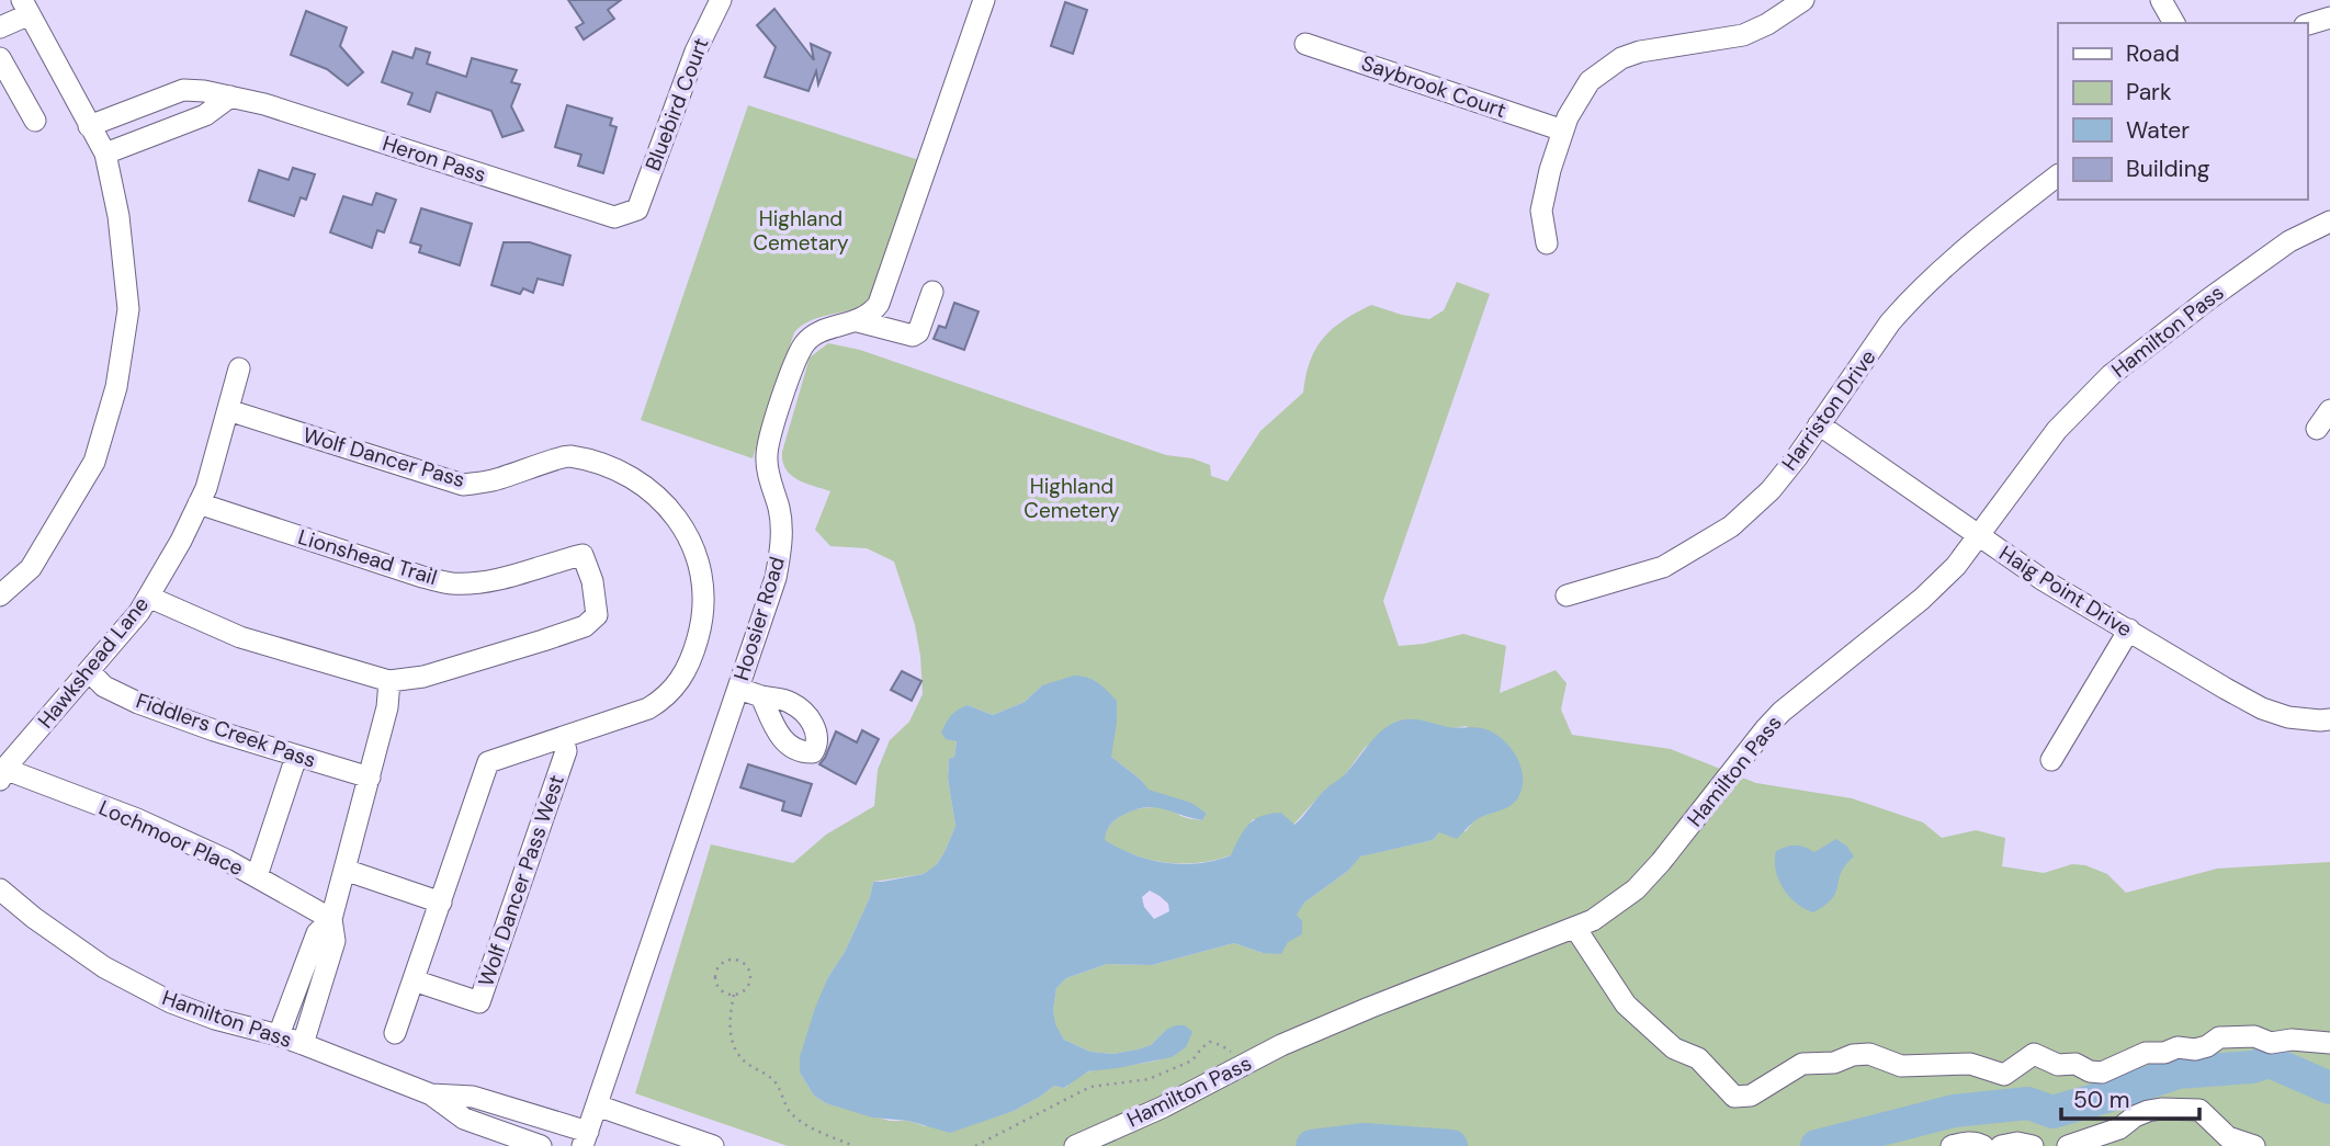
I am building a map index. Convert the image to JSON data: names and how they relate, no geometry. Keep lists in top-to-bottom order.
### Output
{
  "streets": {
    "street": [
      "Saybrook Court",
      "Bluebird Court",
      "Heron Pass",
      "Hamilton Pass",
      "Harriston Drive",
      "Wolf Dancer Pass",
      "Lionshead Trail",
      "Haig Point Drive",
      "Hoosier Road",
      "Hawkshead Lane",
      "Fiddlers Creek Pass",
      "Lochmoor Place",
      "Wolf Dancer Pass West"
    ]
  },
  "crossings": [
    ["Bluebird Court", "Heron Pass"],
    ["Hamilton Pass", "Haig Point Drive"],
    ["Hamilton Pass", "Hoosier Road"],
    ["Harriston Drive", "Haig Point Drive"],
    ["Wolf Dancer Pass", "Hawkshead Lane"],
    ["Wolf Dancer Pass", "Wolf Dancer Pass West"],
    ["Lionshead Trail", "Hawkshead Lane"],
    ["Hawkshead Lane", "Fiddlers Creek Pass"],
    ["Hawkshead Lane", "Lochmoor Place"]
  ],
  "parks": ["Highland Cemetary", "Highland Cemetery"],
  "legend": [
    "Road",
    "Park",
    "Water",
    "Building"
  ],
  "scale_bar": "50 m"
}
